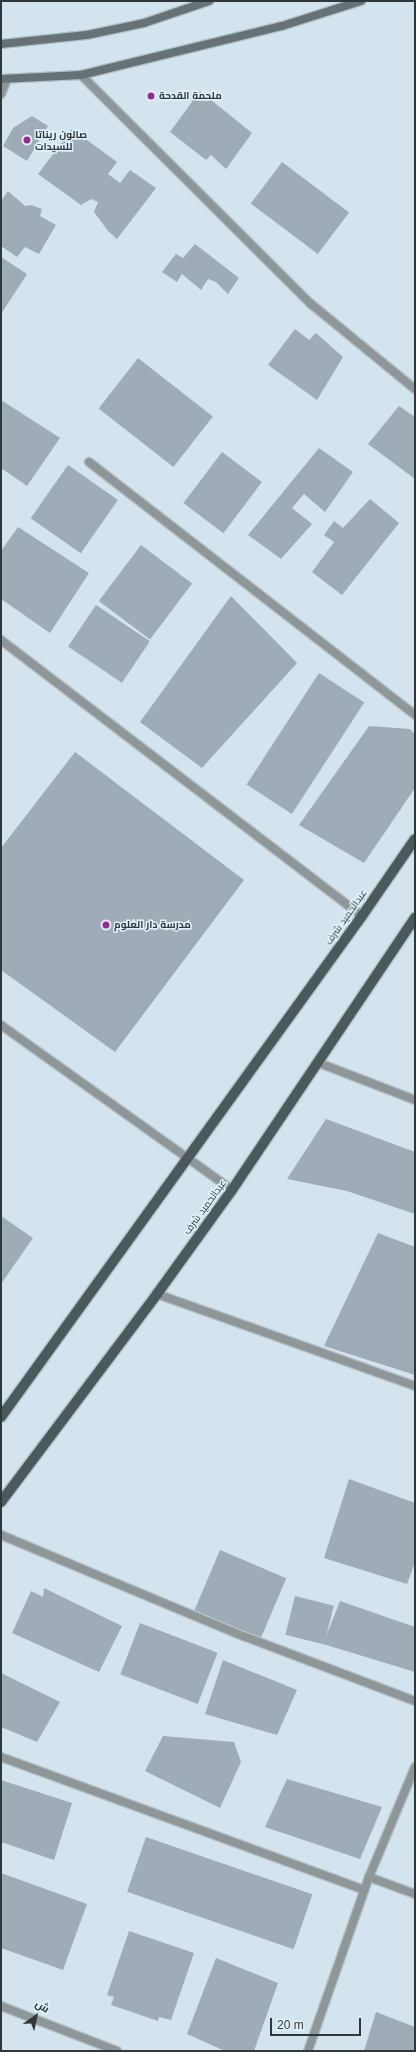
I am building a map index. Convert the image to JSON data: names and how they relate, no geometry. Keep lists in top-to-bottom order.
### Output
{
  "streets": {
    "main road": ["عبدالحميد شرف"]
  },
  "places": ["ملحمة القدحة", "صالون ريناتا للسيدات", "مدرسة دار العلوم"],
  "scale_bar": "20 m",
  "north": "top right"
}
